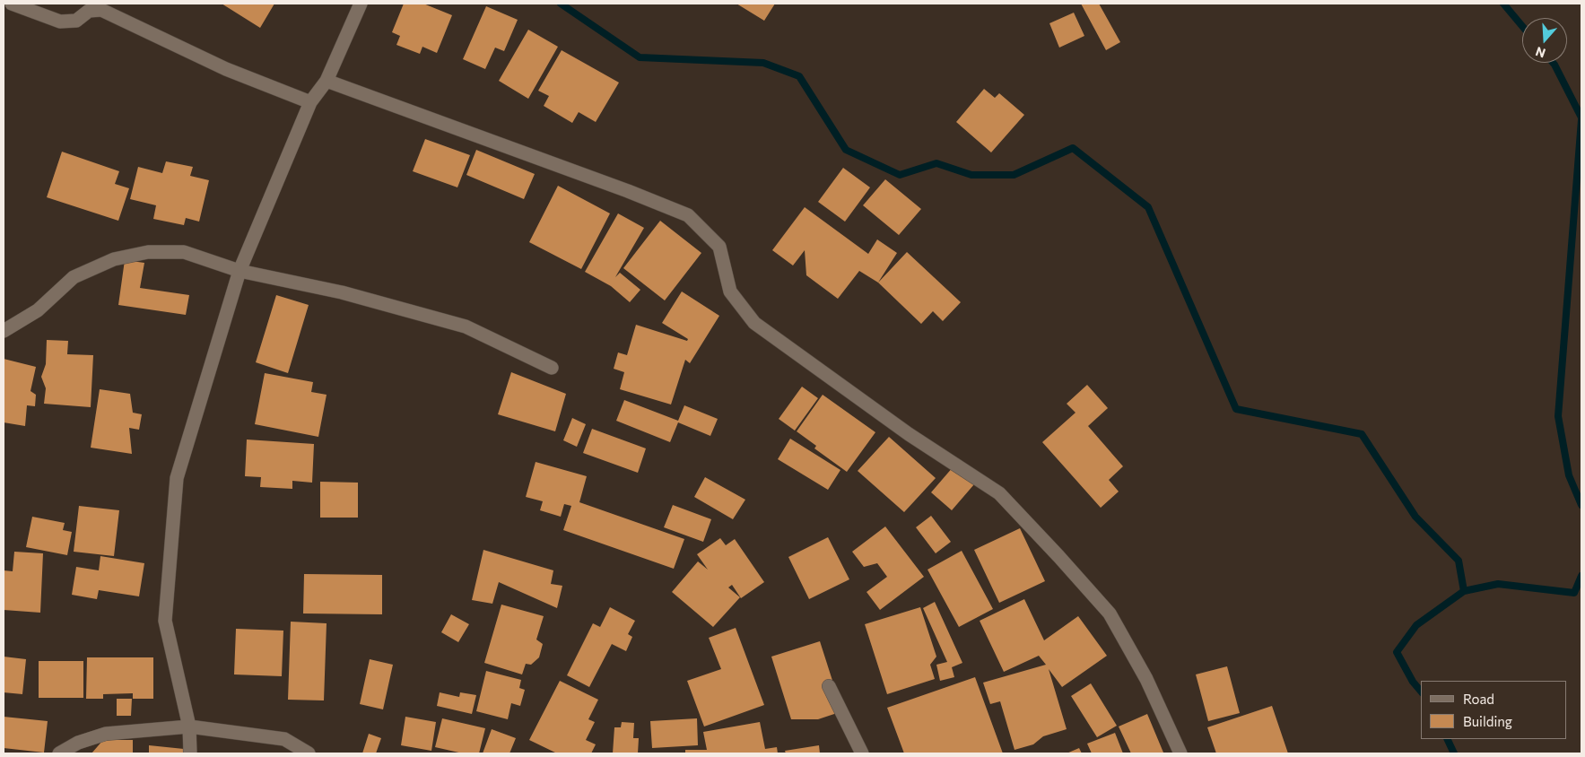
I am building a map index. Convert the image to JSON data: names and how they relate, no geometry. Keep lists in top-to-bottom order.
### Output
{
  "legend": ["Road", "Building"],
  "north": "bottom"
}
